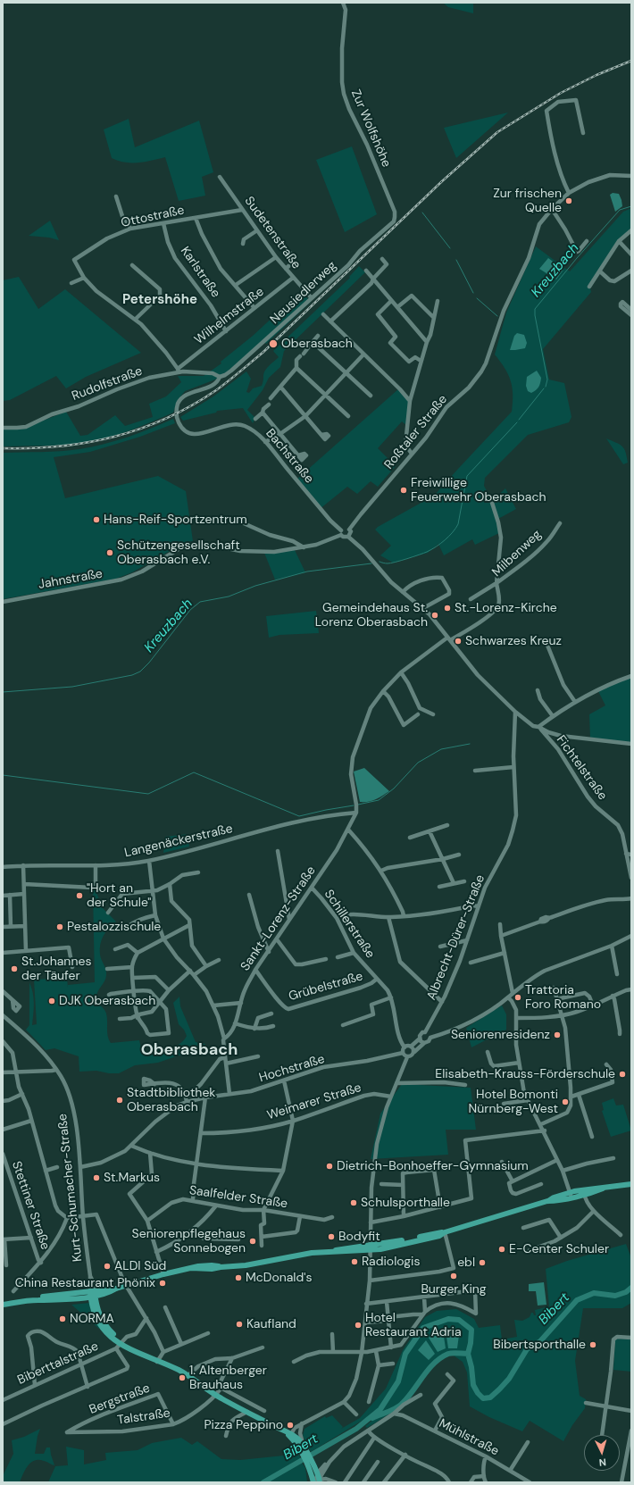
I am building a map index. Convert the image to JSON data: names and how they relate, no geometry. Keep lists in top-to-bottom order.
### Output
{
  "streets": {
    "street": [
      "Zur Wolfshöhe",
      "Ottostraße",
      "Sudetenstraße",
      "Karlstraße",
      "Neusiedlerweg",
      "Wilhelmstraße",
      "Rudolfstraße",
      "Roßtaler Straße",
      "Bachstraße",
      "Milbenweg",
      "Jahnstraße",
      "Fichtelstraße",
      "Langenäckerstraße",
      "Sankt-Lorenz-Straße",
      "Schillerstraße",
      "Albrecht-Dürer-Straße",
      "Grübelstraße",
      "Hochstraße",
      "Weimarer Straße",
      "Kurt-Schumacher-Straße",
      "Saalfelder Straße",
      "Stettiner Straße",
      "Biberttalstraße",
      "Bergstraße",
      "Talstraße",
      "Mühlstraße"
    ]
  },
  "crossings": [
    ["Zur Wolfshöhe", "Neusiedlerweg"],
    ["Ottostraße", "Sudetenstraße"],
    ["Ottostraße", "Karlstraße"],
    ["Sudetenstraße", "Neusiedlerweg"],
    ["Sudetenstraße", "Wilhelmstraße"],
    ["Karlstraße", "Wilhelmstraße"],
    ["Neusiedlerweg", "Rudolfstraße"],
    ["Neusiedlerweg", "Bachstraße"],
    ["Wilhelmstraße", "Rudolfstraße"],
    ["Rudolfstraße", "Bachstraße"],
    ["Roßtaler Straße", "Bachstraße"],
    ["Roßtaler Straße", "Jahnstraße"],
    ["Bachstraße", "Jahnstraße"],
    ["Milbenweg", "Langenäckerstraße"],
    ["Milbenweg", "Sankt-Lorenz-Straße"],
    ["Langenäckerstraße", "Sankt-Lorenz-Straße"],
    ["Sankt-Lorenz-Straße", "Schillerstraße"],
    ["Sankt-Lorenz-Straße", "Grübelstraße"],
    ["Schillerstraße", "Albrecht-Dürer-Straße"],
    ["Schillerstraße", "Grübelstraße"],
    ["Schillerstraße", "Hochstraße"],
    ["Albrecht-Dürer-Straße", "Hochstraße"],
    ["Hochstraße", "Kurt-Schumacher-Straße"],
    ["Bergstraße", "Talstraße"]
  ],
  "districts": ["Petershöhe", "Oberasbach"],
  "water": ["Kreuzbach", "Bibert"],
  "places": [
    "Zur frischen Quelle",
    "Oberasbach",
    "Freiwillige Feuerwehr Oberasbach",
    "Hans-Reif-Sportzentrum",
    "Schützengesellschaft Oberasbach e.V.",
    "St.-Lorenz-Kirche",
    "Gemeindehaus St. Lorenz Oberasbach",
    "Schwarzes Kreuz",
    "\"Hort an der Schule\"",
    "Pestalozzischule",
    "St.Johannes der Täufer",
    "Trattoria Foro Romano",
    "DJK Oberasbach",
    "Seniorenresidenz",
    "Elisabeth-Krauss-Förderschule",
    "Stadtbibliothek Oberasbach",
    "Hotel Bomonti Nürnberg-West",
    "Dietrich-Bonhoeffer-Gymnasium",
    "St.Markus",
    "Schulsporthalle",
    "Bodyfit",
    "Seniorenpflegehaus Sonnebogen",
    "E-Center Schuler",
    "Radiologis",
    "ebl",
    "ALDI Süd",
    "Burger King",
    "McDonald's",
    "China Restaurant Phönix",
    "NORMA",
    "Kaufland",
    "Hotel Restaurant Adria",
    "Bibertsporthalle",
    "1. Altenberger Brauhaus",
    "Pizza Peppino"
  ],
  "north": "bottom"
}
